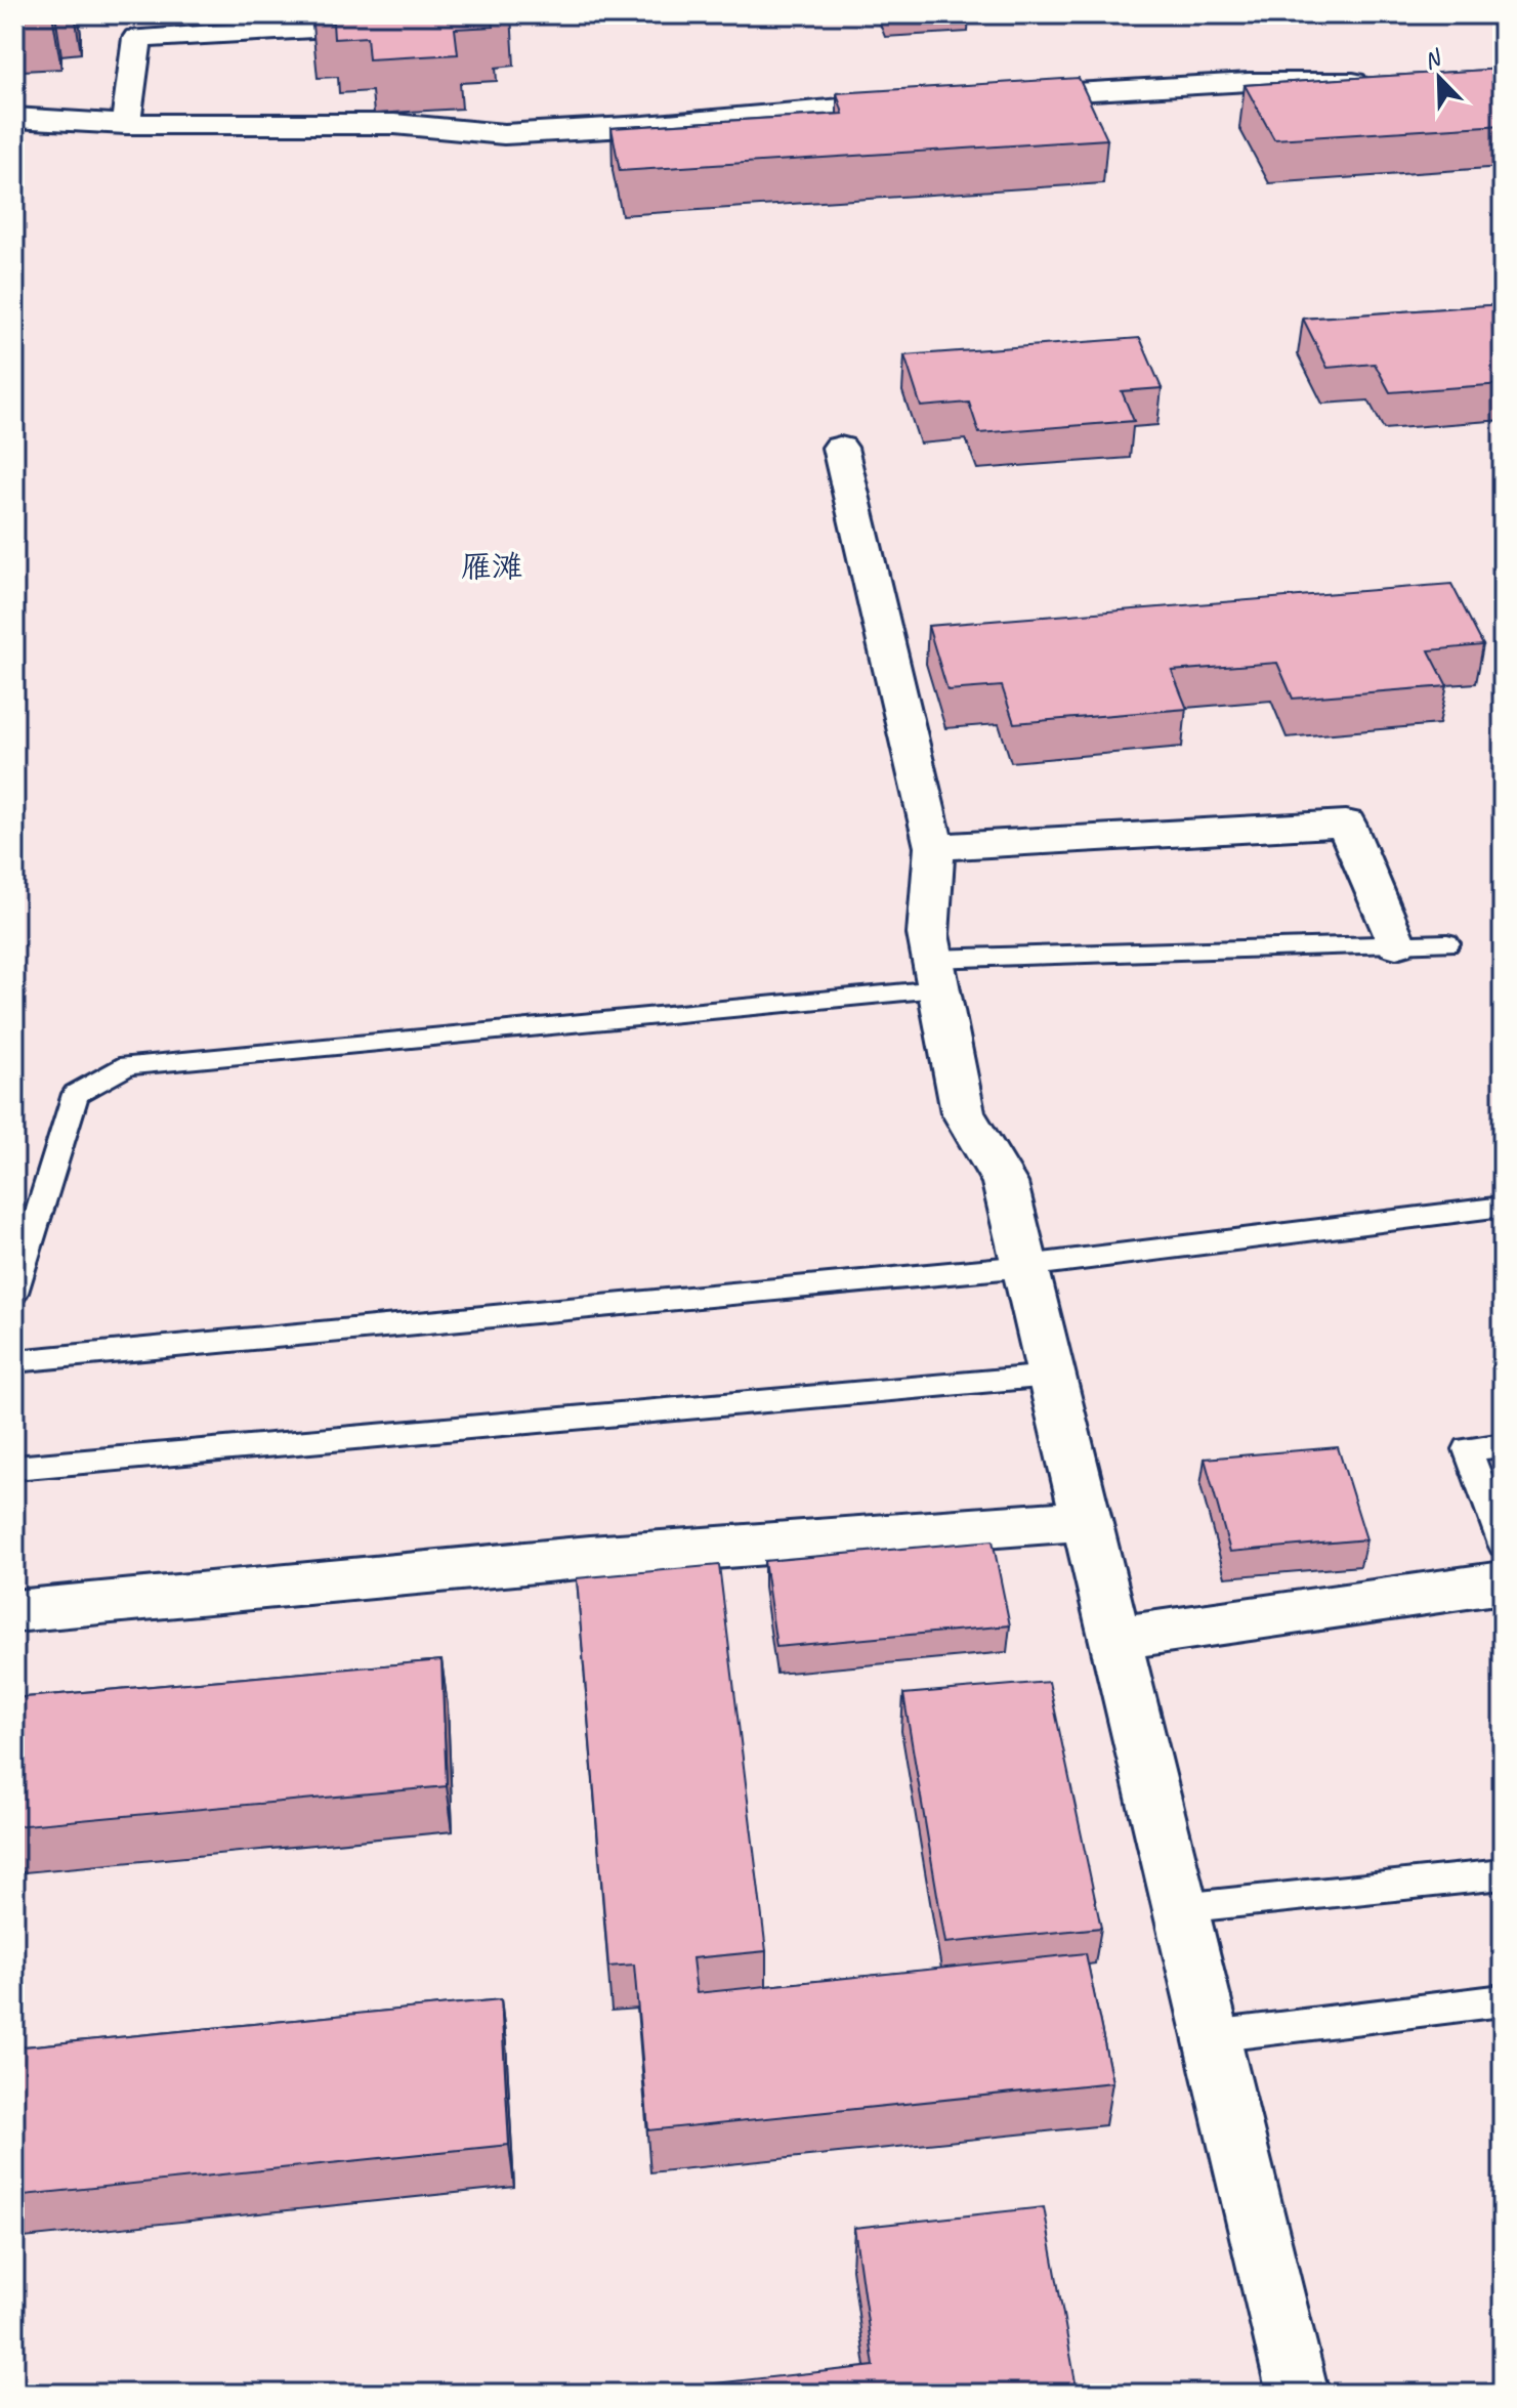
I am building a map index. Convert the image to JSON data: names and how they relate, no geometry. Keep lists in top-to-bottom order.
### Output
{
  "districts": ["雁滩"],
  "north": "top left"
}
